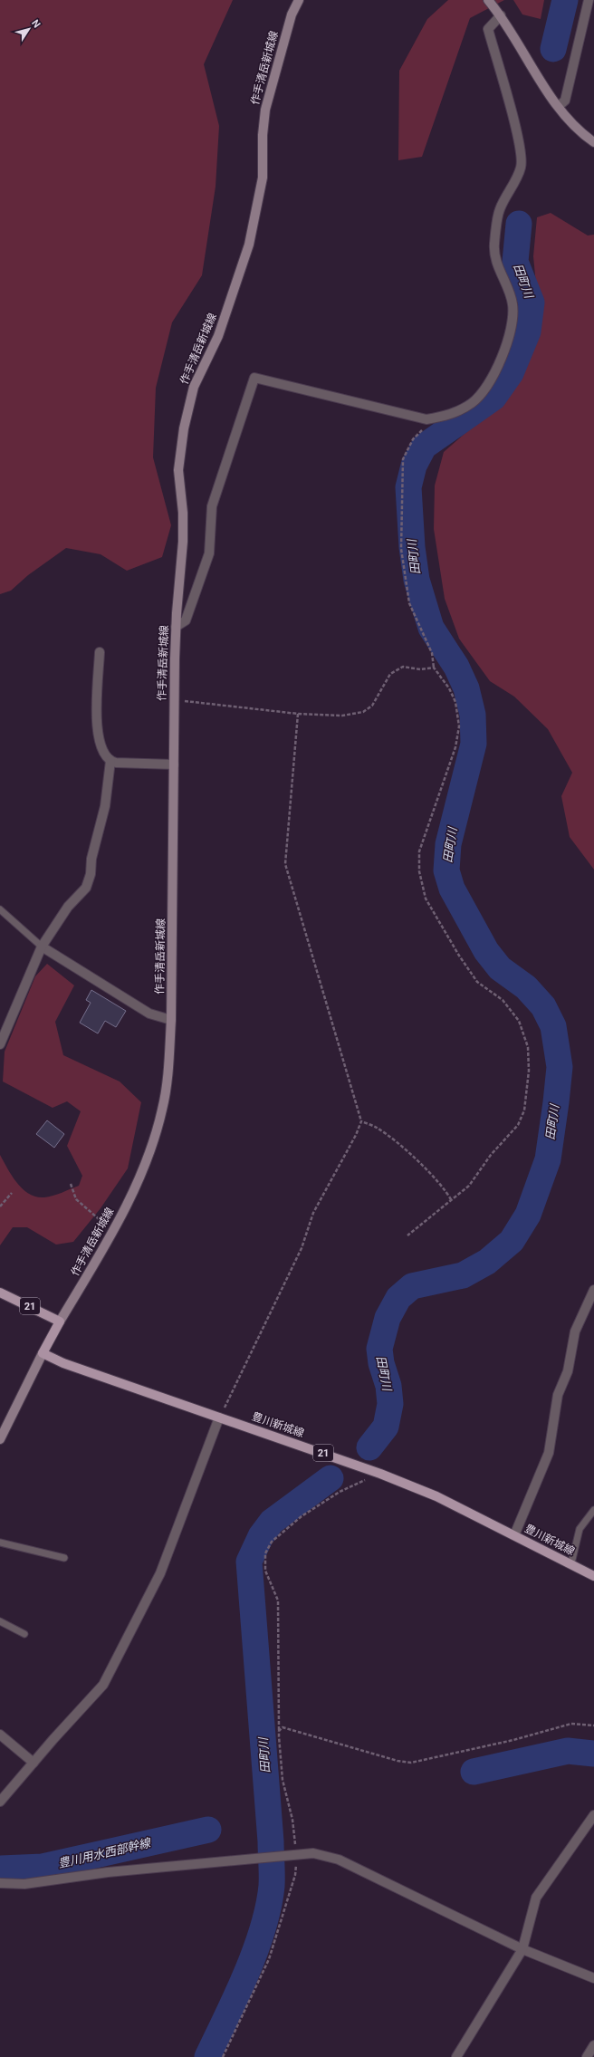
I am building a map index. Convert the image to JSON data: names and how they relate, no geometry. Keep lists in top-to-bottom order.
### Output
{
  "streets": {
    "main road": ["作手清岳新城線", "21", "豊川新城線"]
  },
  "crossings": [
    ["作手清岳新城線", "21"]
  ],
  "water": ["田町川", "豊川用水西部幹線"],
  "north": "top right"
}
